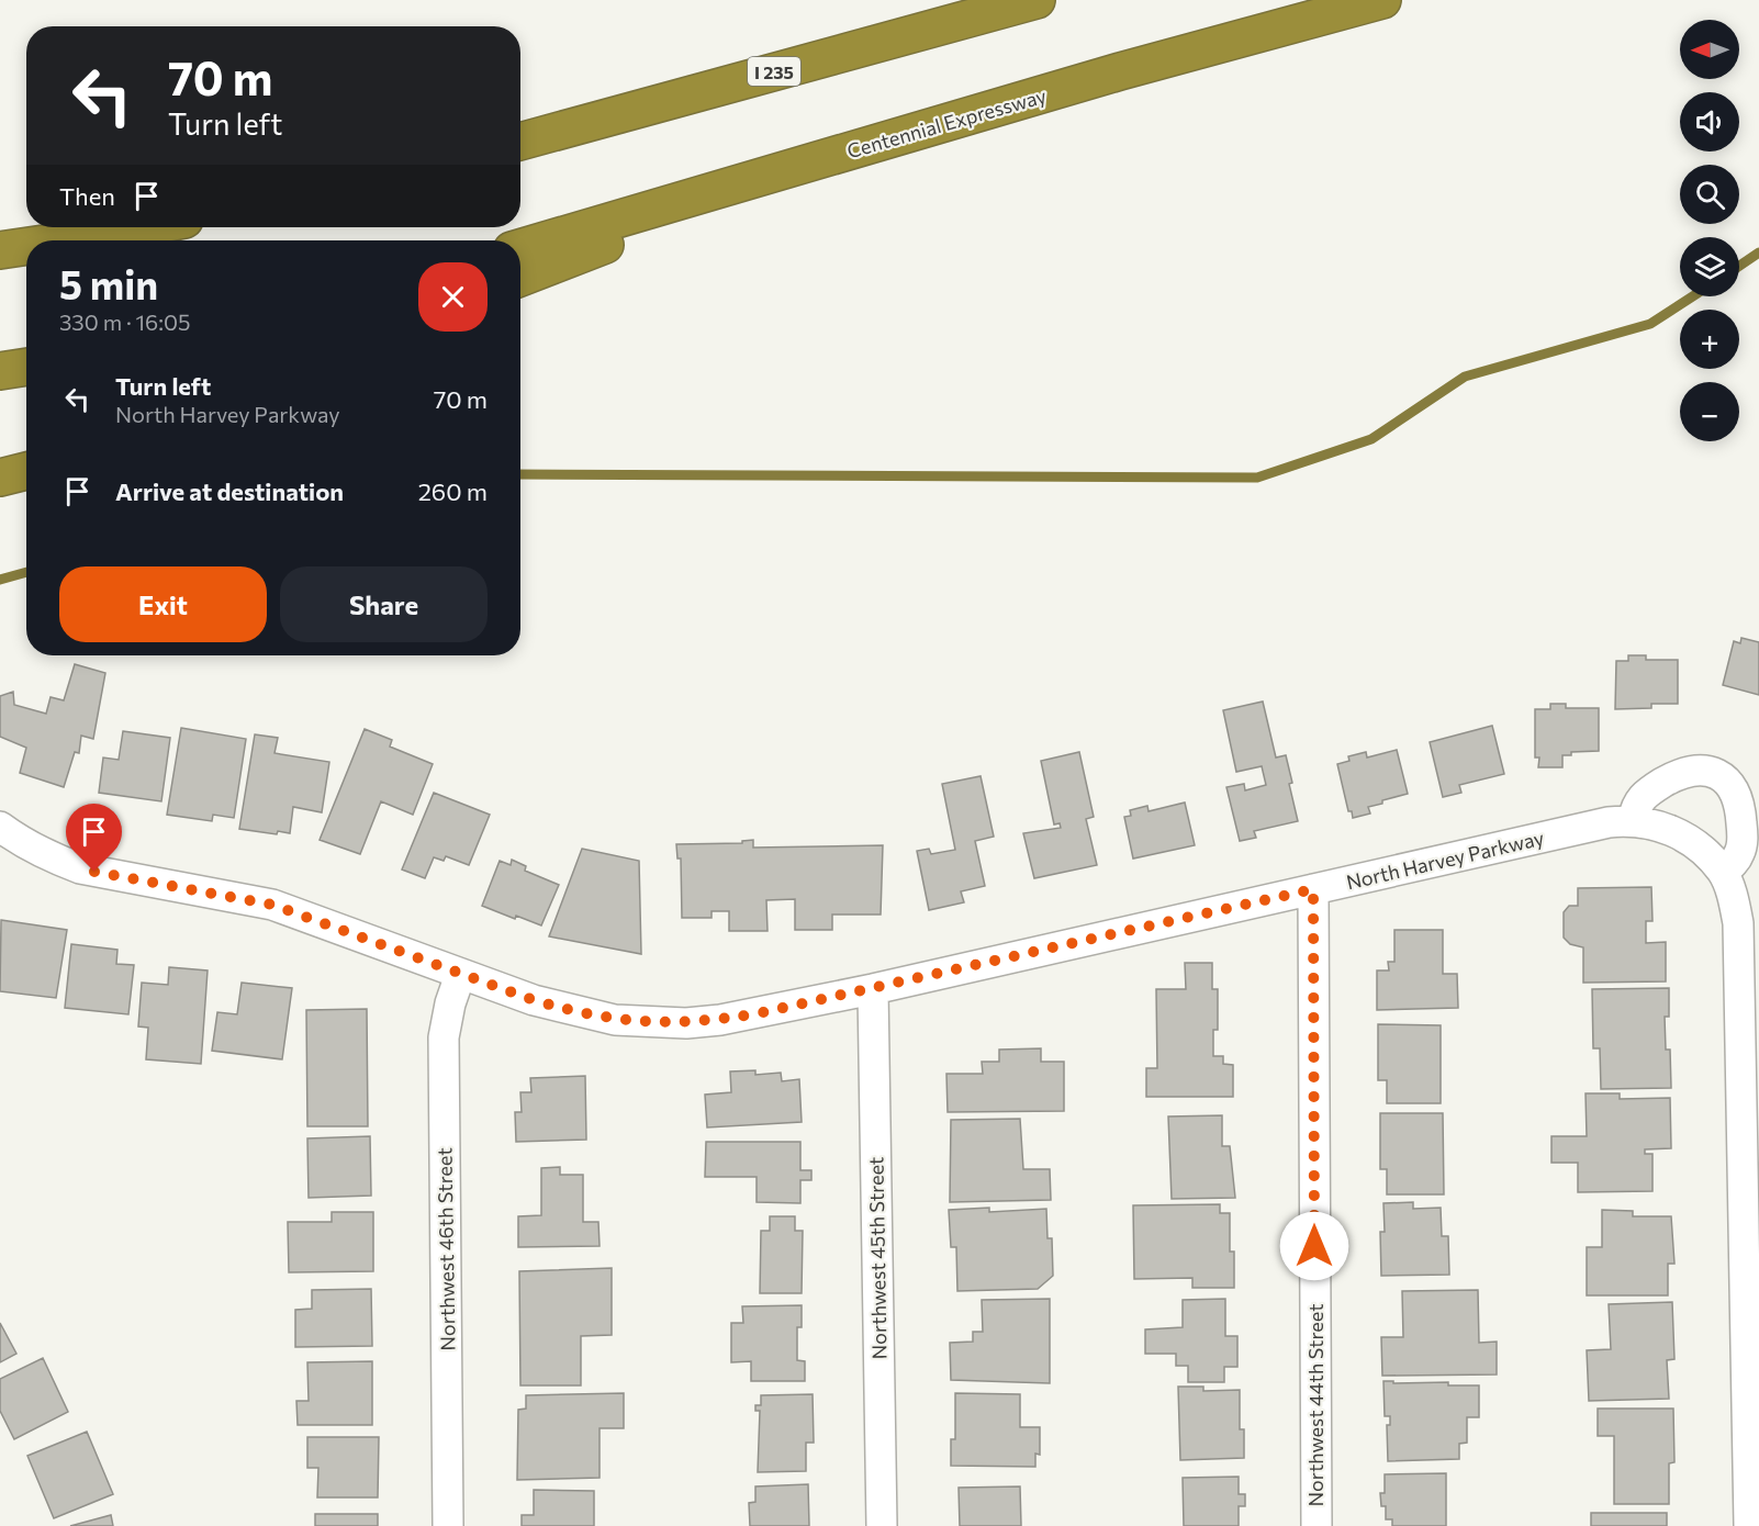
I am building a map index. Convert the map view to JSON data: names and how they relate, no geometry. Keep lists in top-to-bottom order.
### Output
{
  "streets": {
    "highway": ["I 235", "Centennial Expressway"],
    "street": [
      "North Harvey Parkway",
      "Northwest 46th Street",
      "Northwest 45th Street",
      "Northwest 44th Street"
    ]
  },
  "crossings": [
    ["North Harvey Parkway", "Northwest 46th Street"],
    ["North Harvey Parkway", "Northwest 45th Street"],
    ["North Harvey Parkway", "Northwest 44th Street"]
  ],
  "north": "left",
  "page": {
    "map_buttons": ["+", "−"],
    "turn": ["70 m", "Turn left"],
    "then": "Then",
    "heading": ["5 min", "330 m · 16:05"],
    "list": [
      {
        "name": "Turn left",
        "note": "North Harvey Parkway",
        "value": "70 m"
      },
      {
        "name": "Arrive at destination",
        "value": "260 m"
      }
    ],
    "buttons": ["Exit", "Share"]
  }
}
